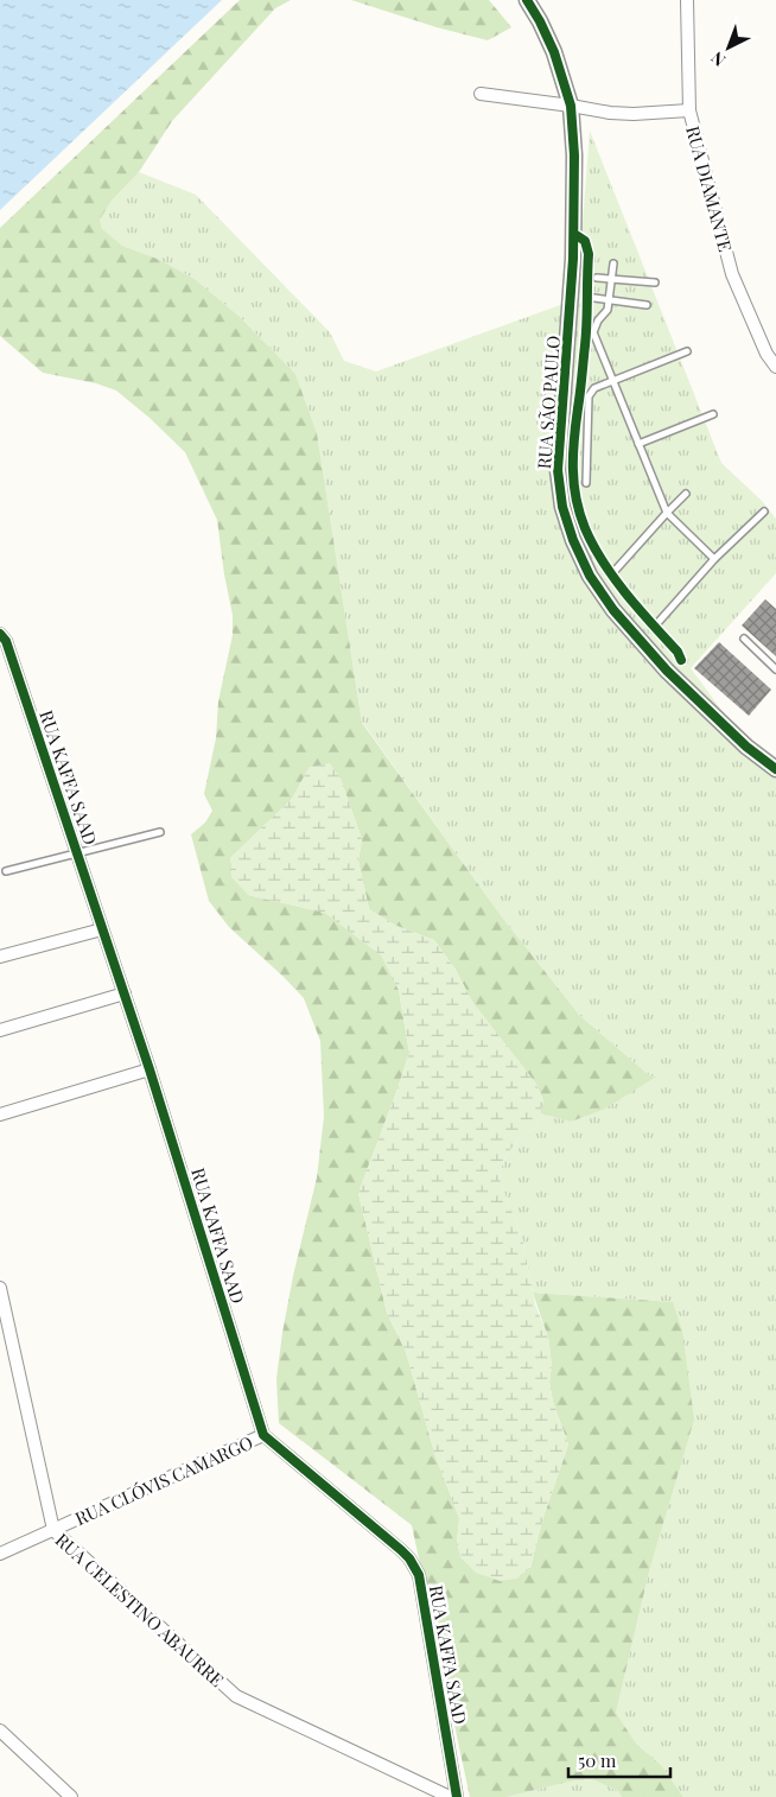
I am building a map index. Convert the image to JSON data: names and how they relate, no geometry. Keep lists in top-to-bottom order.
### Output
{
  "streets": {
    "street": [
      "RUA DIAMANTE",
      "RUA SÃO PAULO",
      "RUA KAFFA SAAD",
      "RUA CLÓVIS CAMARGO",
      "RUA CELESTINO ABAURRE"
    ]
  },
  "crossings": [
    ["RUA KAFFA SAAD", "RUA CLÓVIS CAMARGO"],
    ["RUA CLÓVIS CAMARGO", "RUA CELESTINO ABAURRE"]
  ],
  "scale_bar": "50 m",
  "north": "bottom left"
}
